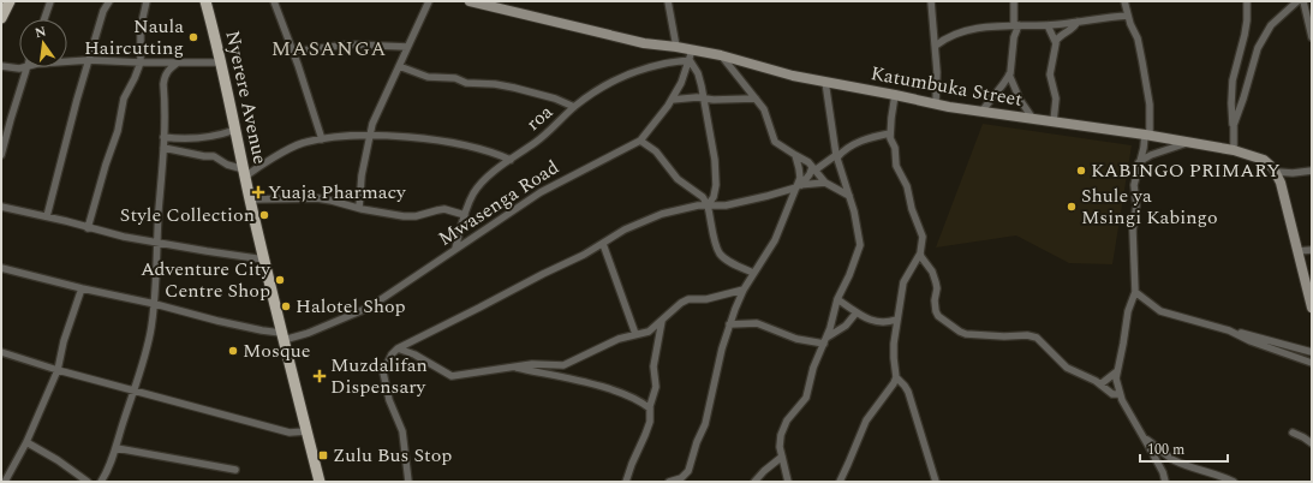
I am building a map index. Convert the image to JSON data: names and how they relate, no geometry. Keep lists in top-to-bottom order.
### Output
{
  "streets": {
    "main road": ["Katumbuka Street", "Nyerere Avenue"],
    "street": ["roa", "Mwasenga Road"]
  },
  "crossings": [
    ["Katumbuka Street", "roa"],
    ["Katumbuka Street", "Mwasenga Road"],
    ["Nyerere Avenue", "Mwasenga Road"],
    ["roa", "Mwasenga Road"]
  ],
  "districts": ["MASANGA"],
  "places": {
    "other": [
      "Naula Haircutting",
      "KABINGO PRIMARY",
      "Shule ya Msingi Kabingo",
      "Style Collection",
      "Adventure City Centre Shop",
      "Halotel Shop",
      "Mosque"
    ],
    "health": ["Yuaja Pharmacy", "Muzdalifan Dispensary"],
    "transit": ["Zulu Bus Stop"]
  },
  "scale_bar": "100 m",
  "north": "top"
}
